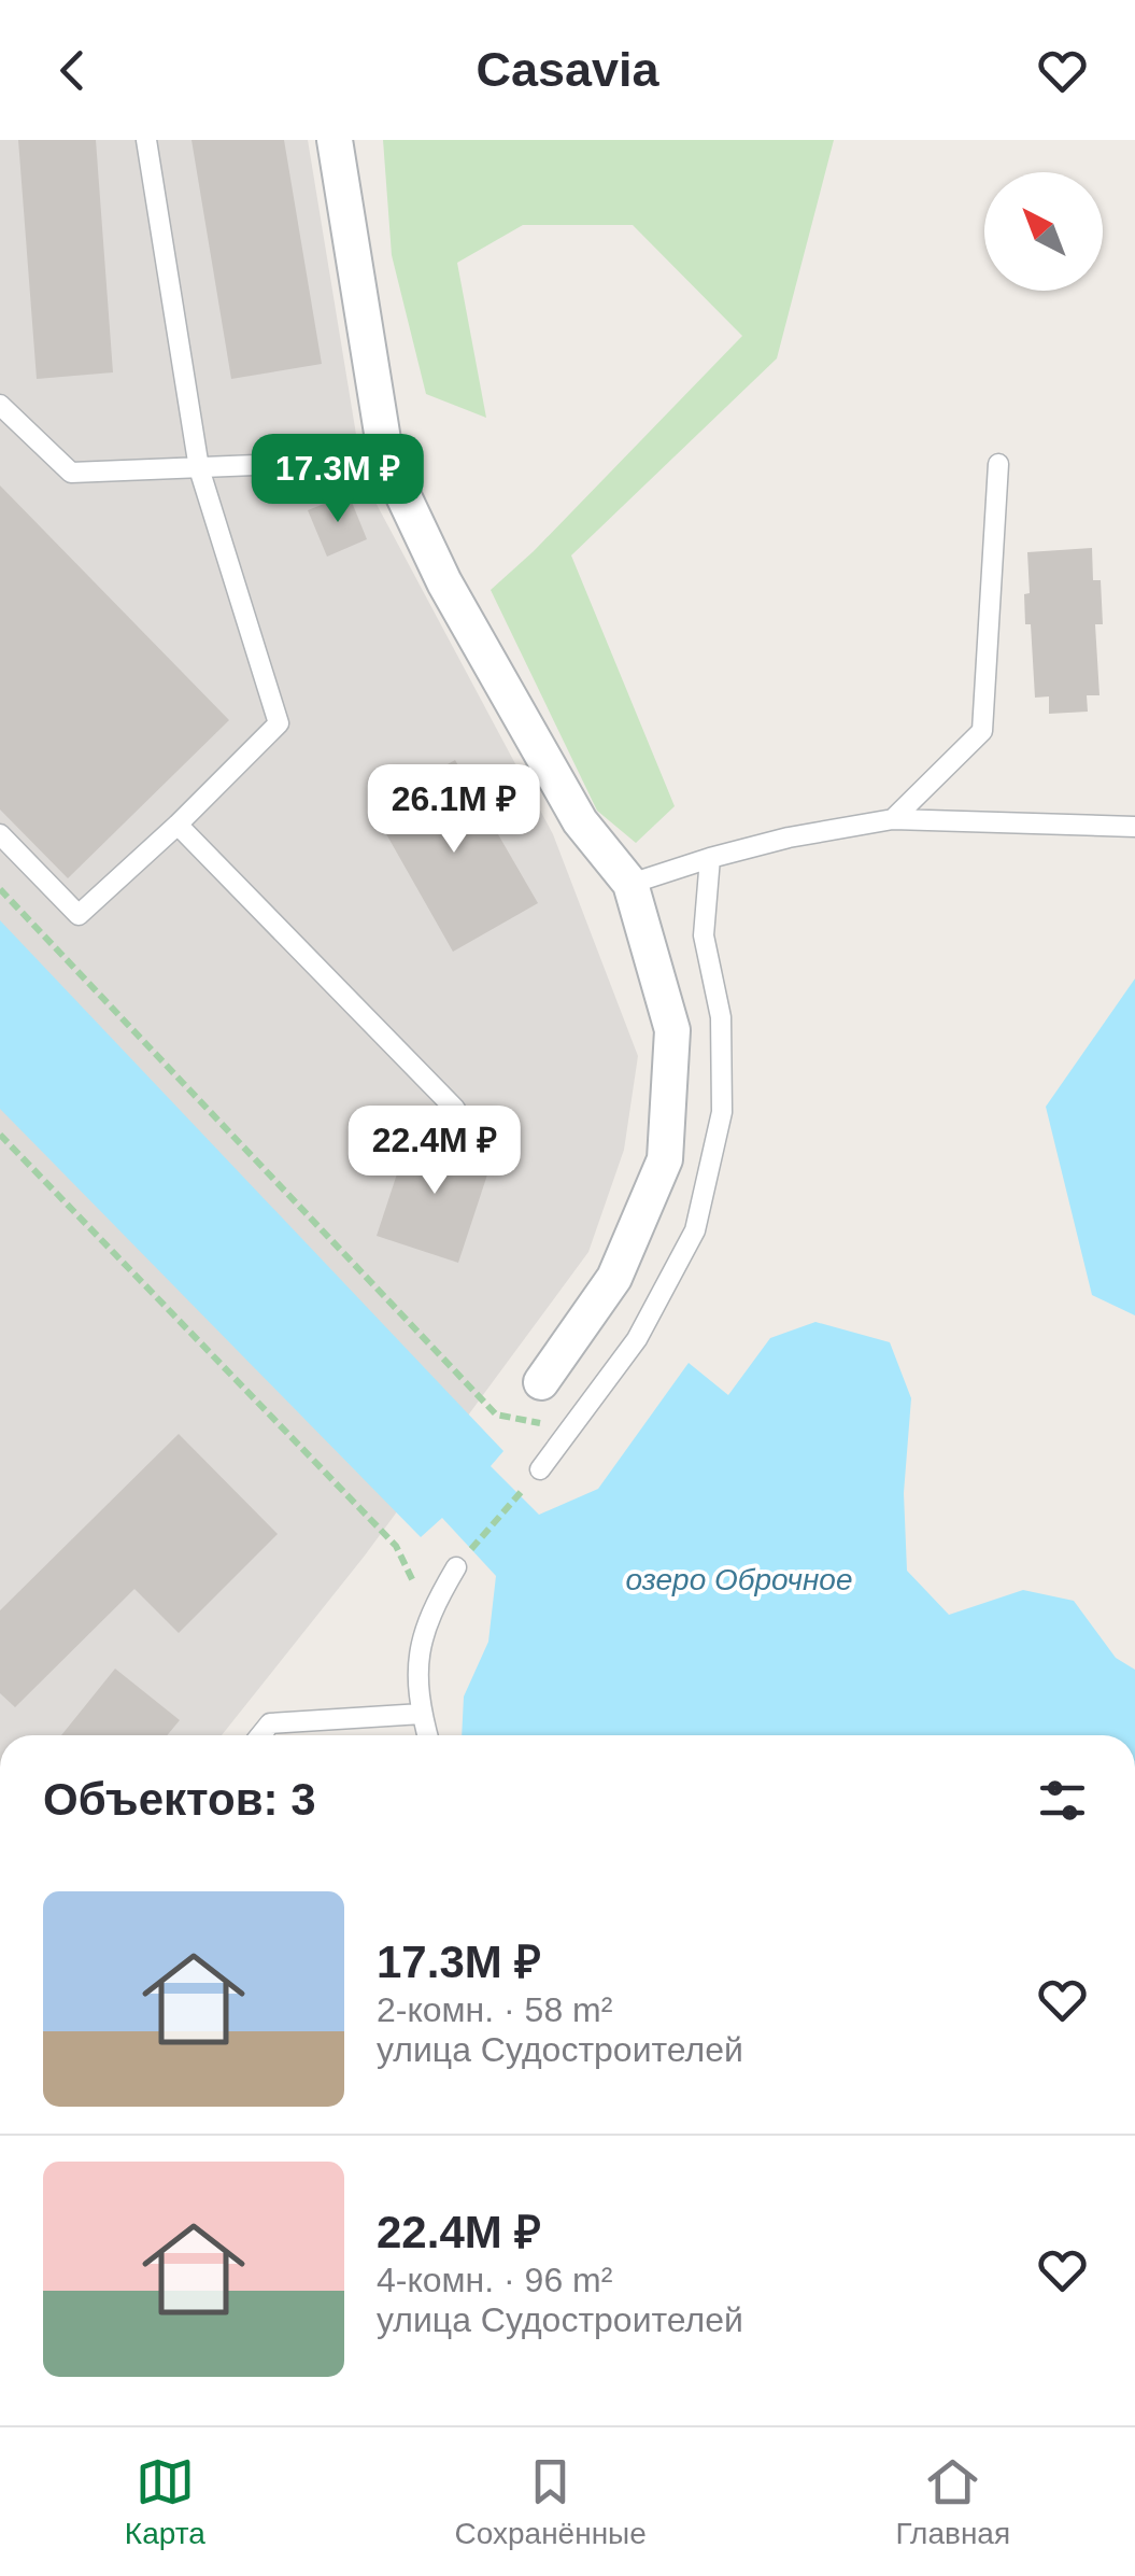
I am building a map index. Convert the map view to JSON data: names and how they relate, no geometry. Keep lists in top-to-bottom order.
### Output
{
  "water": ["озеро Оброчное"],
  "north": "top left",
  "page": {
    "header": "Casavia",
    "price": ["17.3M ₽", "26.1M ₽", "22.4M ₽"],
    "heading": "Объектов: 3",
    "list": [
      {
        "name": "17.3M ₽",
        "note": "2-комн. · 58 m² · улица Судостроителей"
      },
      {
        "name": "22.4M ₽",
        "note": "4-комн. · 96 m² · улица Судостроителей"
      }
    ],
    "tabs": ["Карта", "Сохранённые", "Главная"]
  }
}
